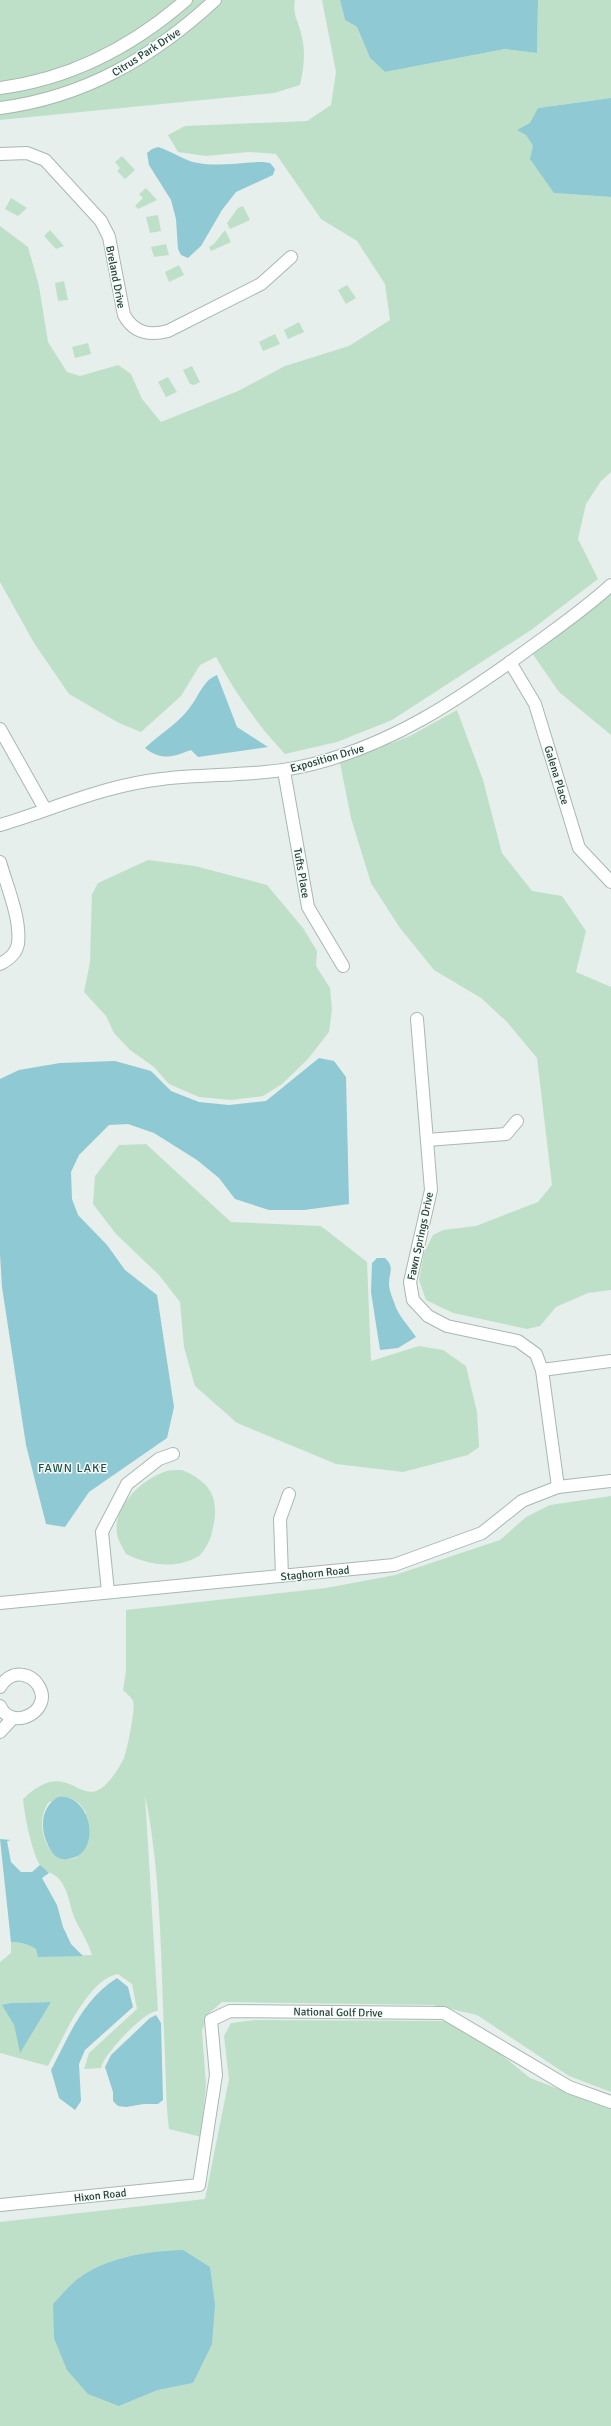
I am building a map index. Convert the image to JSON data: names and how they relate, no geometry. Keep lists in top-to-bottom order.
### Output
{
  "streets": {
    "street": [
      "Citrus Park Drive",
      "Breland Drive",
      "Exposition Drive",
      "Galena Place",
      "Tufts Place",
      "Fawn Springs Drive",
      "Staghorn Road",
      "National Golf Drive",
      "Hixon Road"
    ]
  },
  "crossings": [
    ["Exposition Drive", "Galena Place"],
    ["Exposition Drive", "Tufts Place"],
    ["Fawn Springs Drive", "Staghorn Road"],
    ["National Golf Drive", "Hixon Road"]
  ],
  "districts": ["FAWN LAKE"]
}
